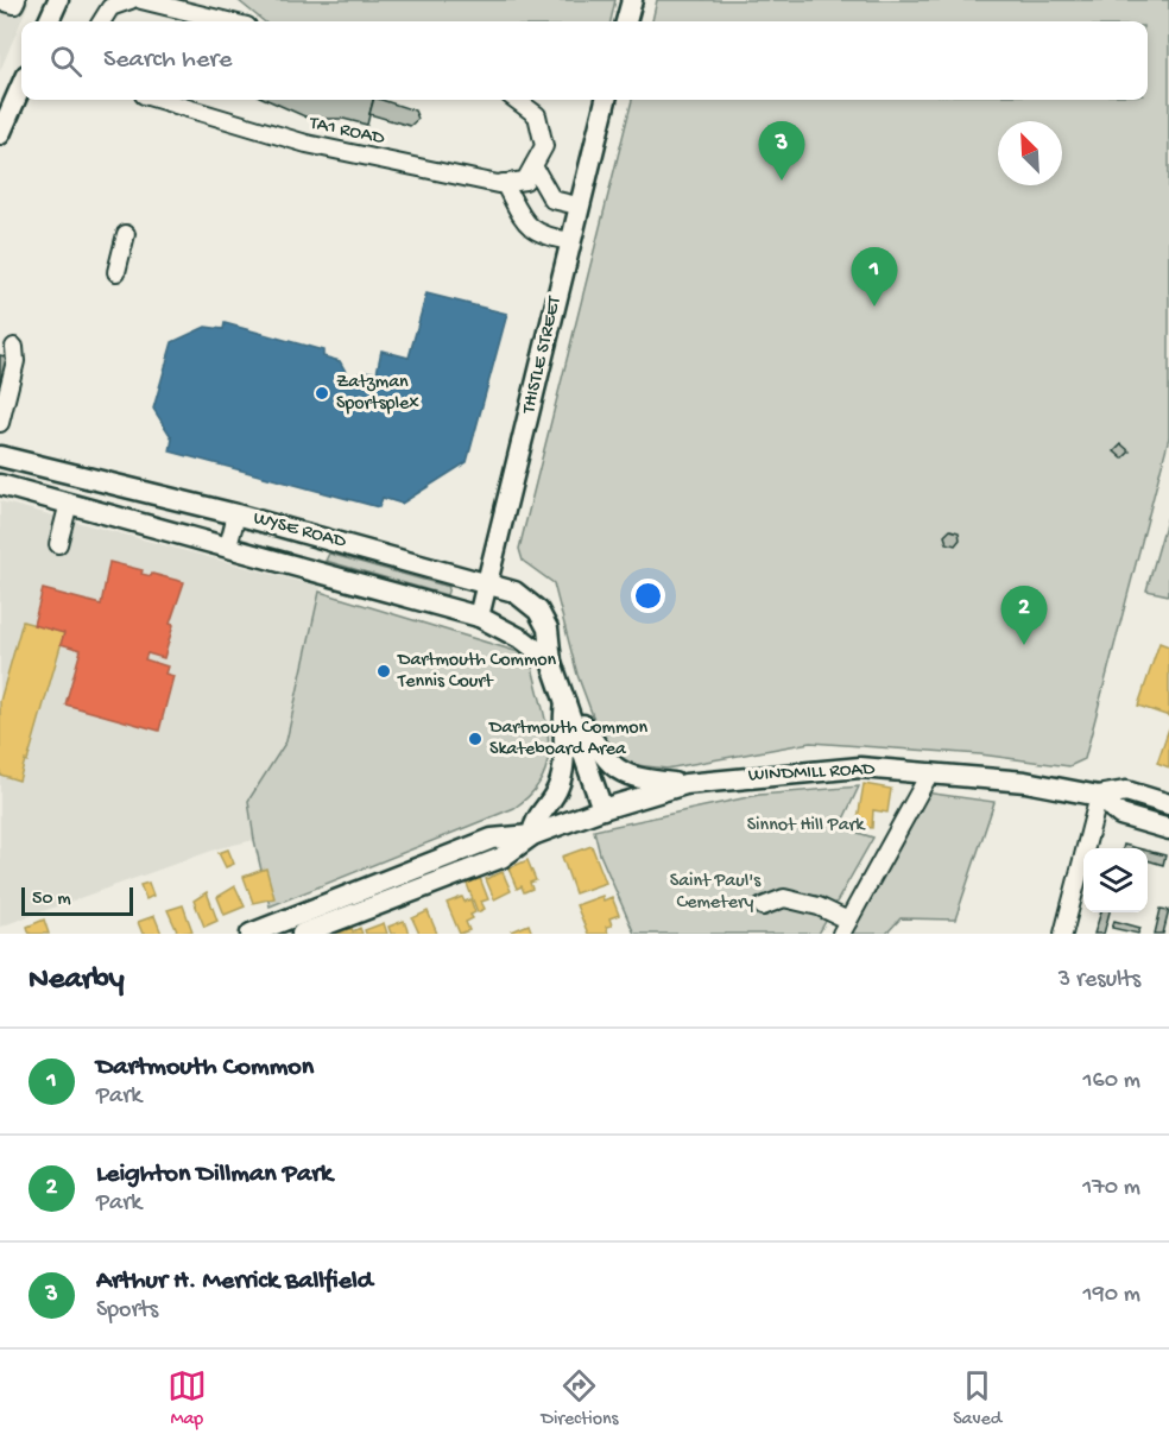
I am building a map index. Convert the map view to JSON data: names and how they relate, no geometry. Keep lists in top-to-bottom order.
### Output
{
  "streets": {
    "main road": ["THISTLE STREET", "WYSE ROAD", "WINDMILL ROAD"],
    "street": ["TA1 ROAD"]
  },
  "crossings": [
    ["THISTLE STREET", "WYSE ROAD"],
    ["WYSE ROAD", "WINDMILL ROAD"]
  ],
  "parks": ["Sinnot Hill Park", "Saint Paul's Cemetery"],
  "places": ["Zatzman Sportsplex", "Dartmouth Common Tennis Court", "Dartmouth Common Skateboard Area"],
  "scale_bar": "50 m",
  "north": "top left",
  "page": {
    "search": "Search here",
    "pins": ["3", "1", "2"],
    "scale": "50 m",
    "heading": ["Nearby", "3 results"],
    "list": [
      {
        "mark": "1",
        "name": "Dartmouth Common",
        "note": "Park",
        "value": "160 m"
      },
      {
        "mark": "2",
        "name": "Leighton Dillman Park",
        "note": "Park",
        "value": "170 m"
      },
      {
        "mark": "3",
        "name": "Arthur H. Merrick Ballfield",
        "note": "Sports",
        "value": "190 m"
      }
    ],
    "nav": ["Map", "Directions", "Saved"]
  }
}
